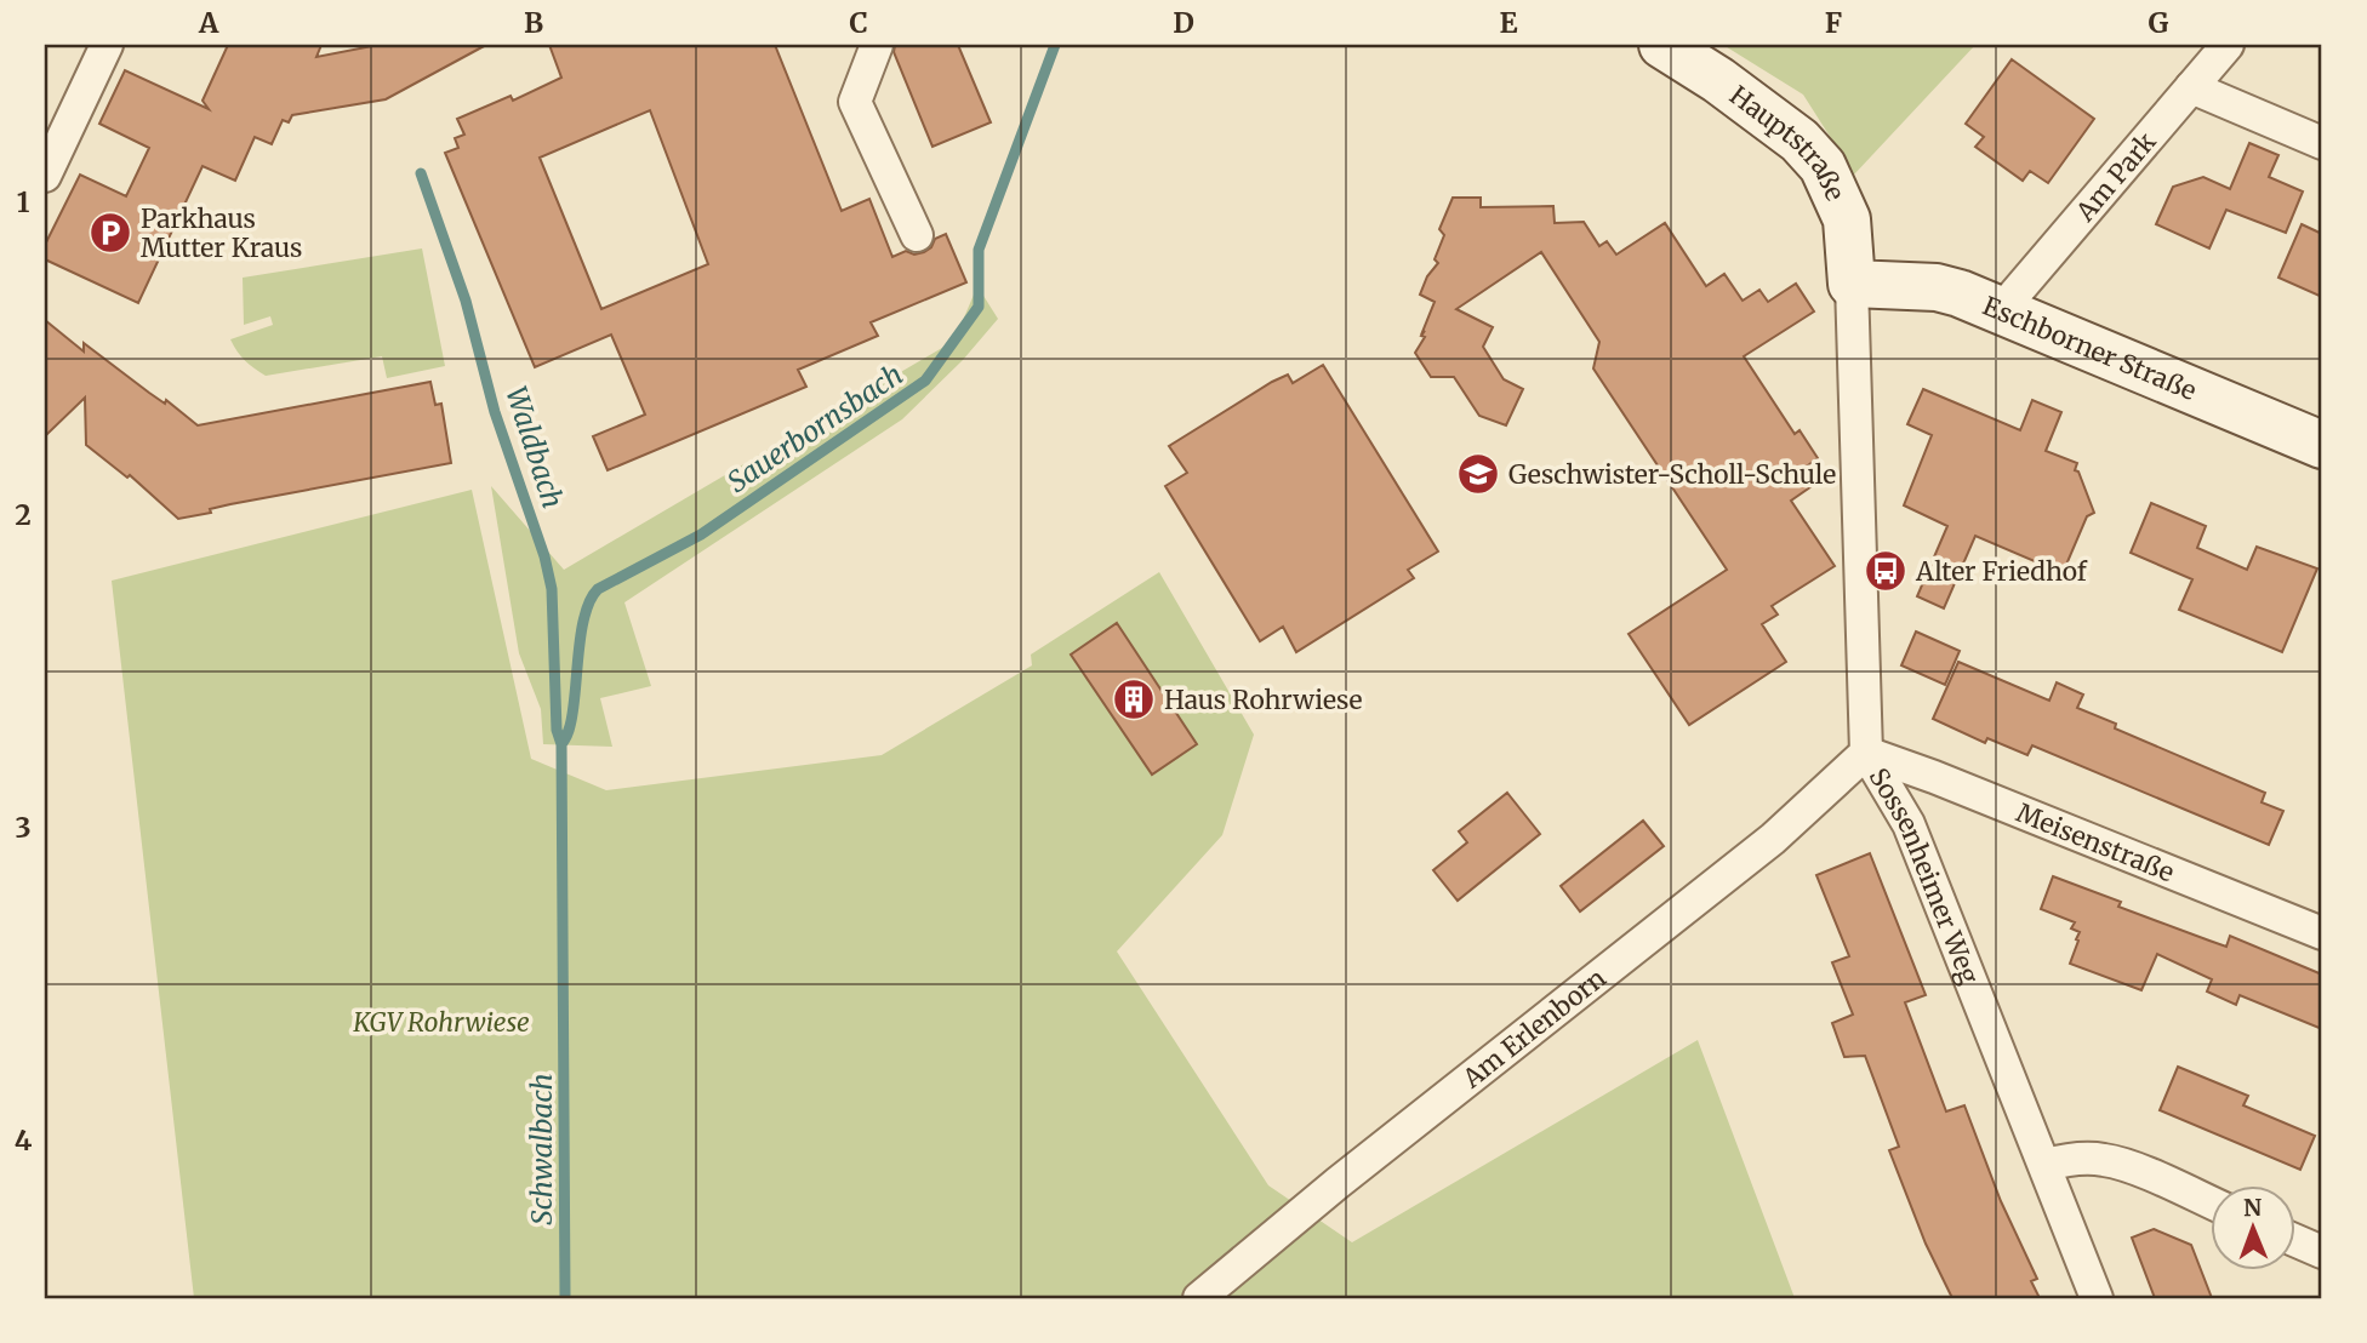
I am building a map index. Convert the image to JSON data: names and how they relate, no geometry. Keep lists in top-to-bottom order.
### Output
{
  "streets": {
    "street": [
      "Hauptstraße",
      "Am Park",
      "Eschborner Straße",
      "Meisenstraße",
      "Sossenheimer Weg",
      "Am Erlenborn"
    ]
  },
  "crossings": [
    ["Hauptstraße", "Eschborner Straße"],
    ["Hauptstraße", "Sossenheimer Weg"],
    ["Am Park", "Eschborner Straße"],
    ["Eschborner Straße", "Sossenheimer Weg"],
    ["Meisenstraße", "Sossenheimer Weg"],
    ["Meisenstraße", "Am Erlenborn"],
    ["Sossenheimer Weg", "Am Erlenborn"]
  ],
  "water": ["Sauerbornsbach", "Waldbach", "Schwalbach"],
  "parks": ["KGV Rohrwiese"],
  "places": {
    "parking": ["Parkhaus Mutter Kraus"],
    "school or university": ["Geschwister-Scholl-Schule"],
    "bus stop": ["Alter Friedhof"],
    "building": ["Haus Rohrwiese"]
  },
  "north": "top",
  "grid": {
    "columns": [
      "A",
      "B",
      "C",
      "D",
      "E",
      "F",
      "G"
    ],
    "rows": [
      "1",
      "2",
      "3",
      "4"
    ]
  }
}
